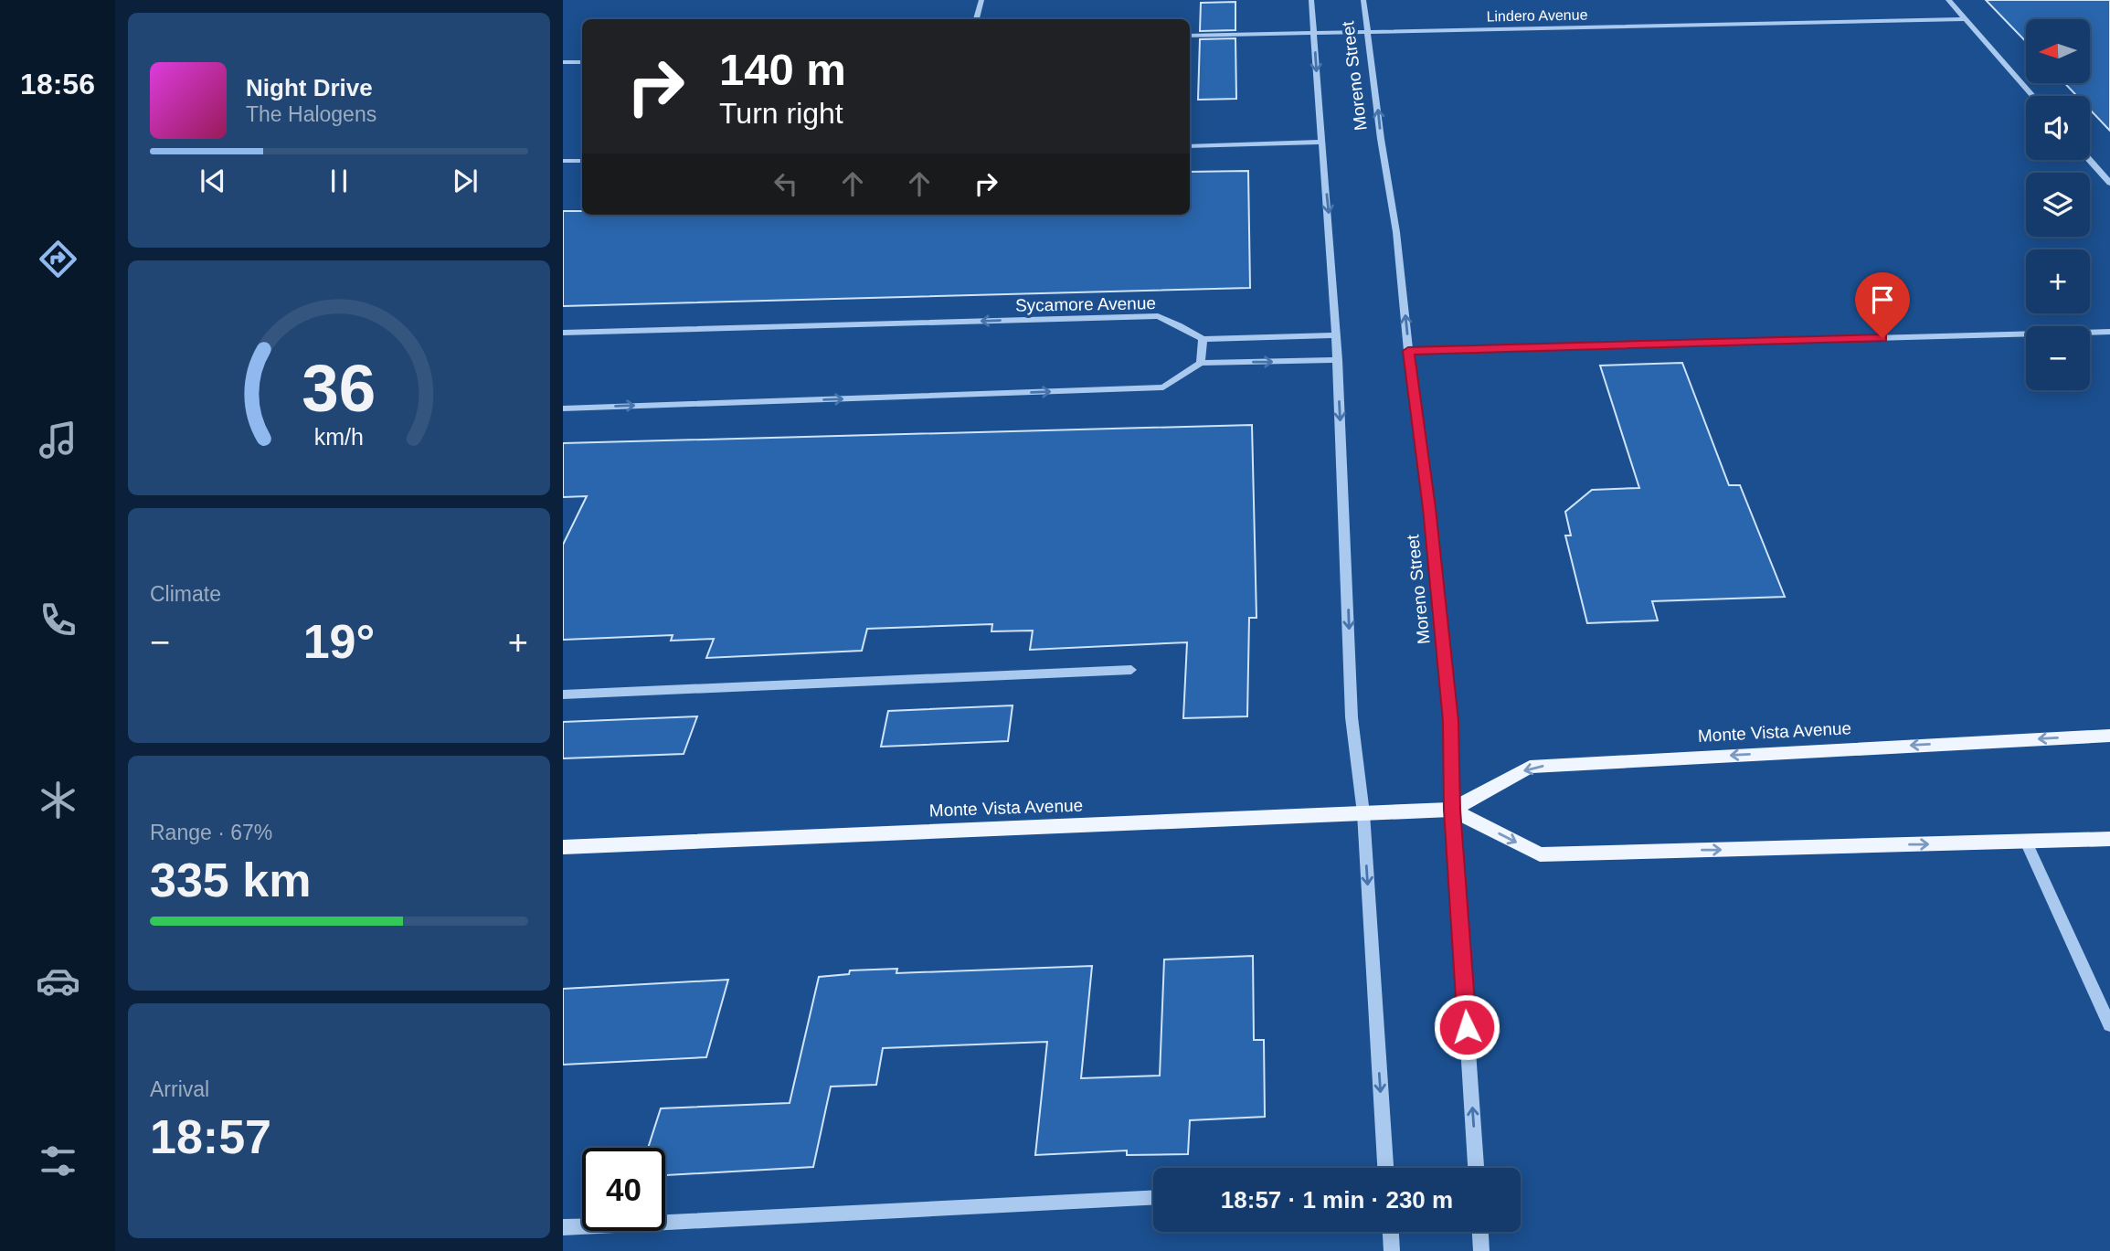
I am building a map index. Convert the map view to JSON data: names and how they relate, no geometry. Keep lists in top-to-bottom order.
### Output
{
  "streets": {
    "main road": ["Monte Vista Avenue"],
    "street": ["Lindero Avenue", "Moreno Street", "Sycamore Avenue"]
  },
  "crossings": [
    ["Lindero Avenue", "Moreno Street"],
    ["Moreno Street", "Monte Vista Avenue"]
  ],
  "north": "left",
  "page": {
    "tabs": "18:56",
    "map_buttons": ["+", "−"],
    "turn": ["140 m", "Turn right"],
    "song": ["Night Drive", "The Halogens"],
    "tile": [
      "Climate",
      ["Range · 67%", "335 km"],
      ["Arrival", "18:57"]
    ],
    "heat": ["−", "19°", "+"],
    "limit": "40",
    "trip": "18:57 · 1 min · 230 m",
    "gauge": ["36", "km/h"]
  }
}
